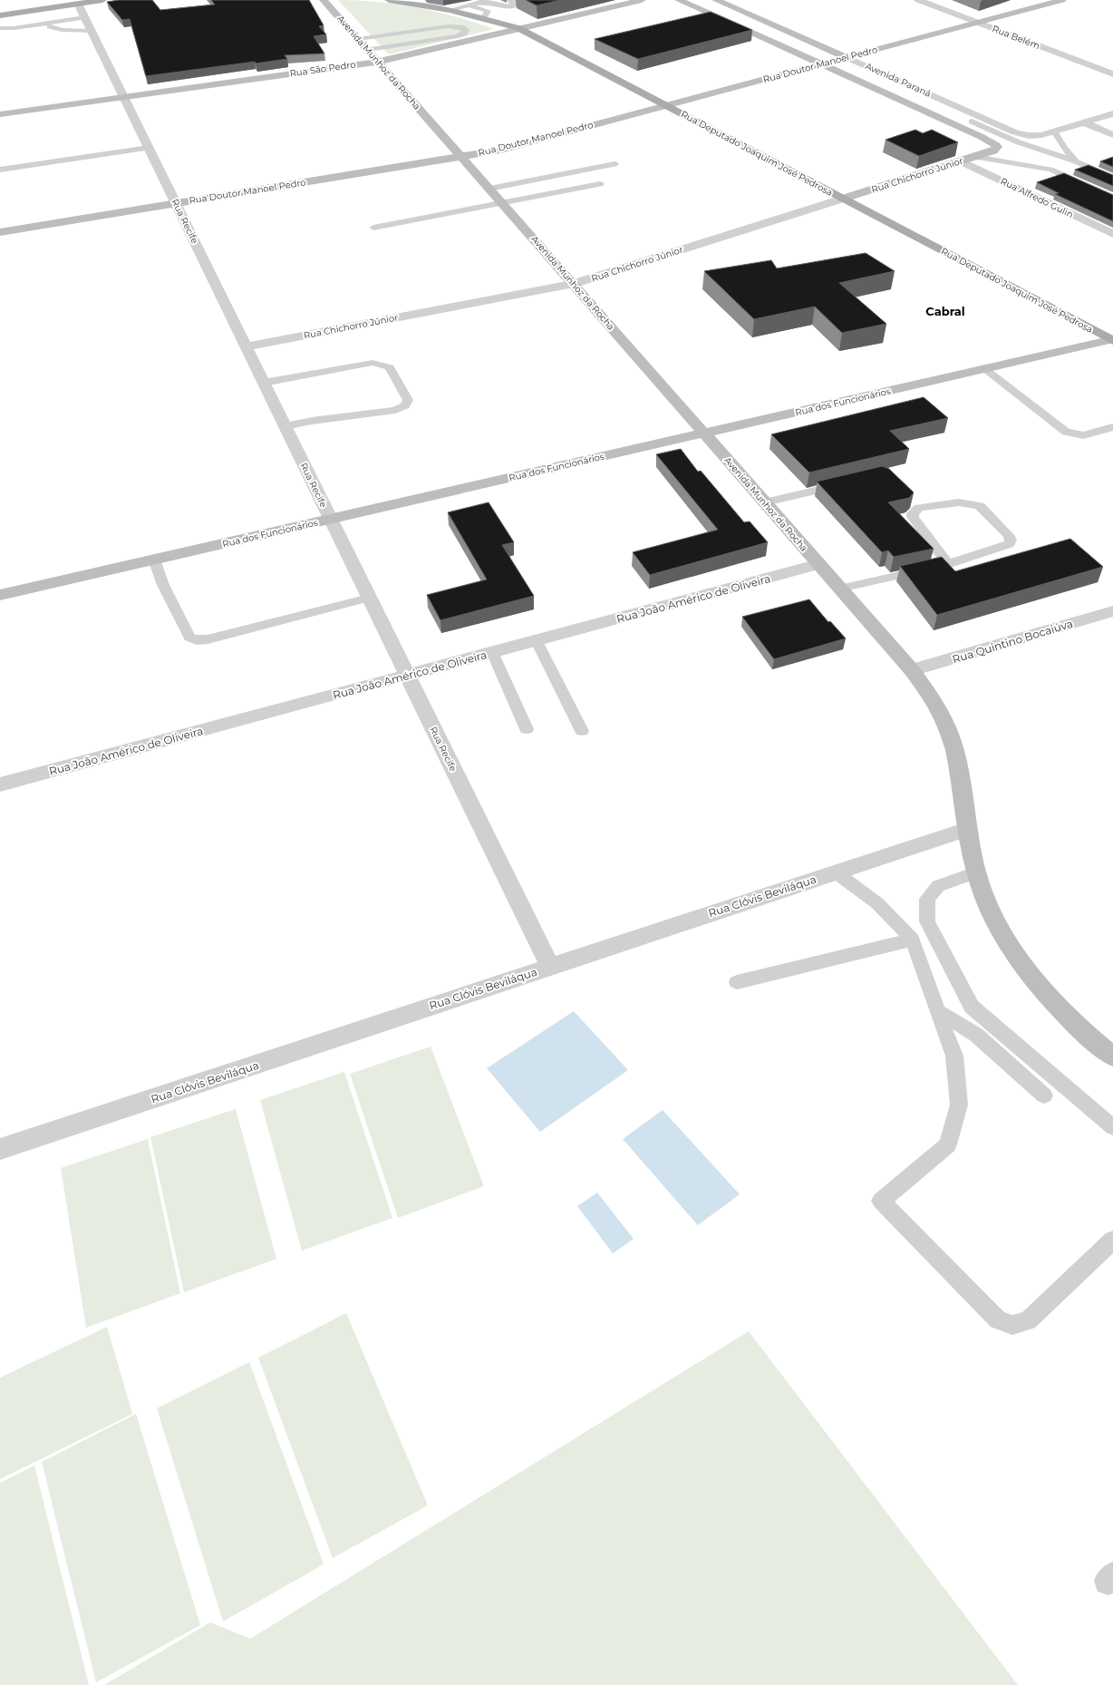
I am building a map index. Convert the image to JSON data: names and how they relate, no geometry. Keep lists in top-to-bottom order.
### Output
{
  "streets": {
    "main road": [
      "Avenida Munhoz da Rocha",
      "Rua Doutor Manoel Pedro",
      "Rua São Pedro",
      "Avenida Paraná",
      "Rua Deputado Joaquim José Pedrosa",
      "Rua Chichorro Júnior",
      "Rua dos Funcionários"
    ],
    "street": [
      "Rua Belém",
      "Rua Alfredo Gulin",
      "Rua Recife",
      "Rua João Américo de Oliveira",
      "Rua Quintino Bocaiúva",
      "Rua Clóvis Beviláqua"
    ]
  },
  "crossings": [
    ["Rua Belém", "Rua Doutor Manoel Pedro"],
    ["Avenida Munhoz da Rocha", "Rua Doutor Manoel Pedro"],
    ["Avenida Munhoz da Rocha", "Rua São Pedro"],
    ["Avenida Munhoz da Rocha", "Rua Chichorro Júnior"],
    ["Avenida Munhoz da Rocha", "Rua dos Funcionários"],
    ["Avenida Munhoz da Rocha", "Rua João Américo de Oliveira"],
    ["Avenida Munhoz da Rocha", "Rua Quintino Bocaiúva"],
    ["Avenida Munhoz da Rocha", "Rua Clóvis Beviláqua"],
    ["Rua Doutor Manoel Pedro", "Avenida Paraná"],
    ["Rua Doutor Manoel Pedro", "Rua Deputado Joaquim José Pedrosa"],
    ["Rua Doutor Manoel Pedro", "Rua Recife"],
    ["Rua São Pedro", "Rua Deputado Joaquim José Pedrosa"],
    ["Rua São Pedro", "Rua Recife"],
    ["Avenida Paraná", "Rua Chichorro Júnior"],
    ["Rua Deputado Joaquim José Pedrosa", "Rua Chichorro Júnior"],
    ["Rua Deputado Joaquim José Pedrosa", "Rua dos Funcionários"],
    ["Rua Chichorro Júnior", "Rua Alfredo Gulin"],
    ["Rua Chichorro Júnior", "Rua Recife"],
    ["Rua Recife", "Rua dos Funcionários"],
    ["Rua Recife", "Rua João Américo de Oliveira"],
    ["Rua Recife", "Rua Clóvis Beviláqua"]
  ],
  "districts": ["Cabral"]
}
